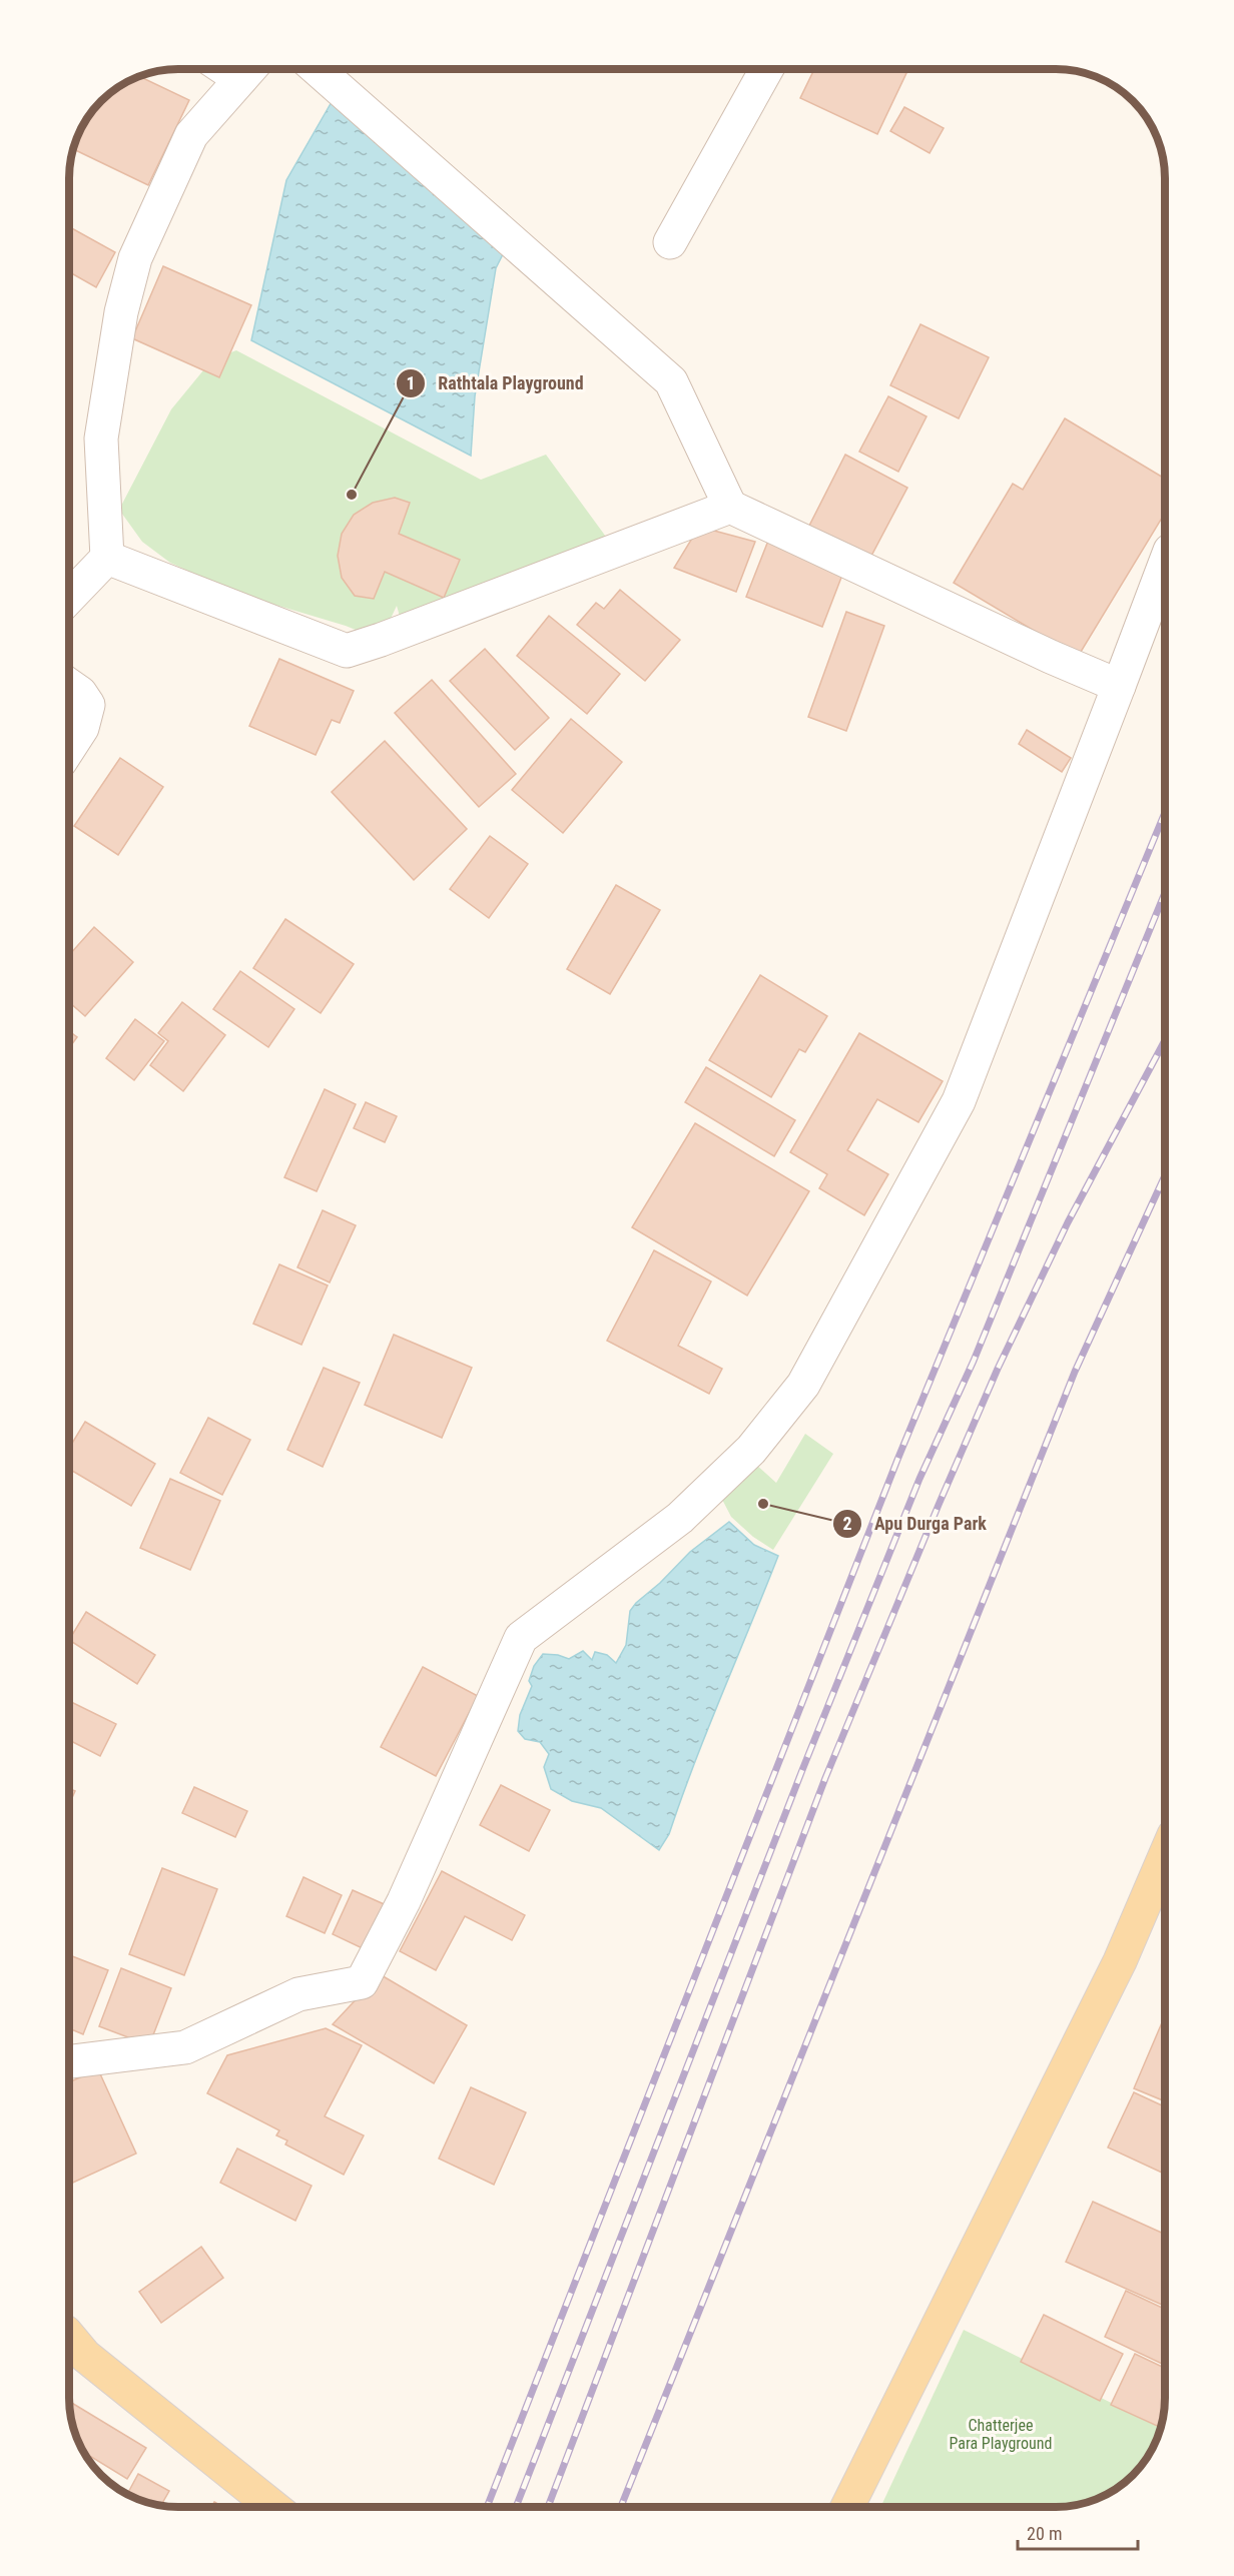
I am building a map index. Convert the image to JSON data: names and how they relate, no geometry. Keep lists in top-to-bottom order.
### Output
{
  "parks": ["Chatterjee Para Playground"],
  "places": ["Rathtala Playground", "Apu Durga Park"],
  "scale_bar": "20 m"
}
